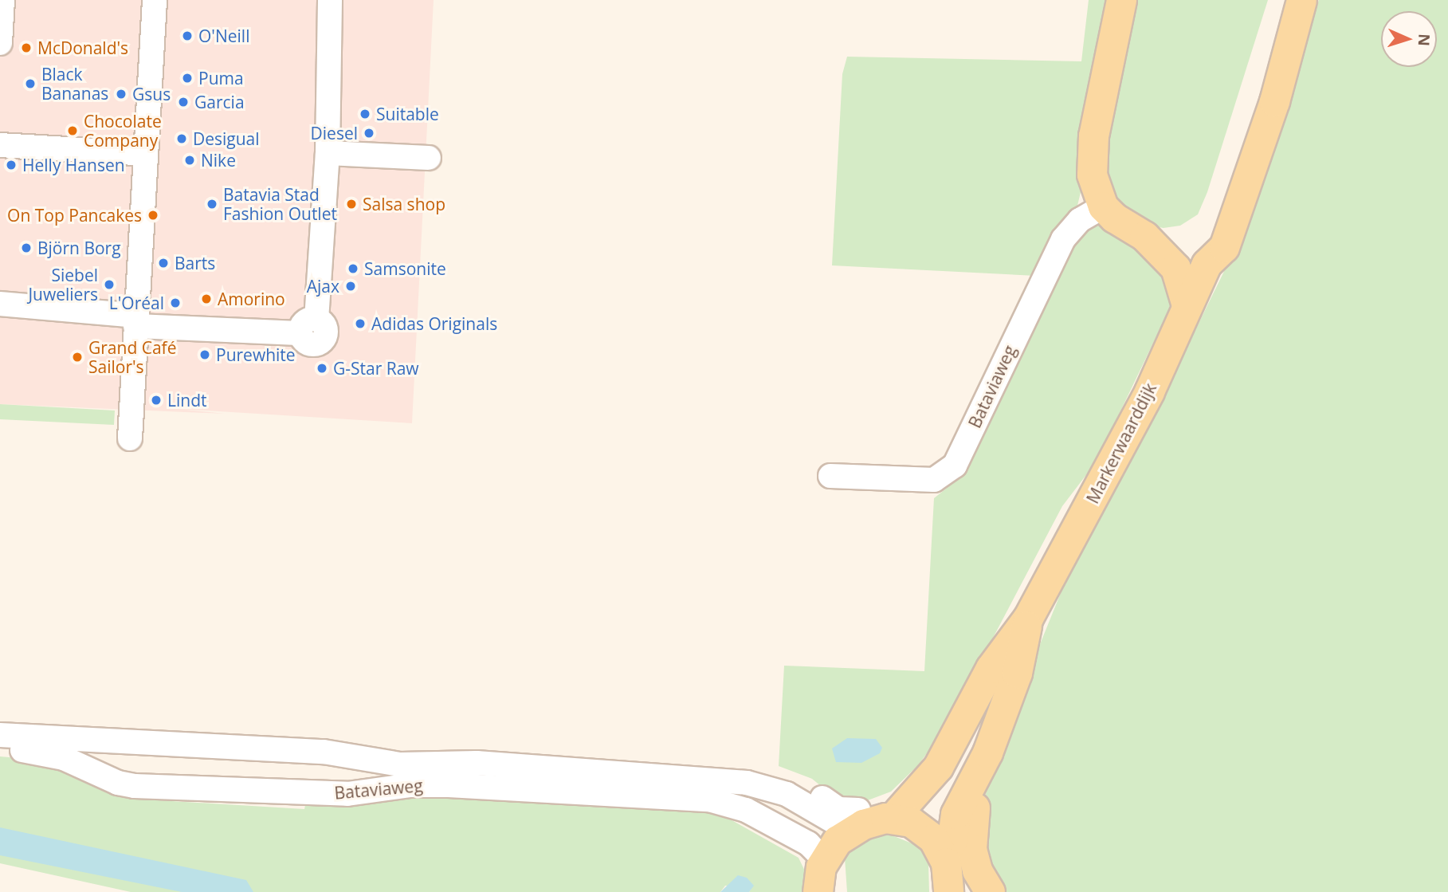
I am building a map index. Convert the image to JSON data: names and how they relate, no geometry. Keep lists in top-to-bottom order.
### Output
{
  "streets": {
    "main road": ["Markerwaarddijk"],
    "street": ["Bataviaweg"]
  },
  "places": [
    "O'Neill",
    "McDonald's",
    "Puma",
    "Black Bananas",
    "Gsus",
    "Garcia",
    "Suitable",
    "Chocolate Company",
    "Diesel",
    "Desigual",
    "Nike",
    "Helly Hansen",
    "Batavia Stad Fashion Outlet",
    "Salsa shop",
    "On Top Pancakes",
    "Björn Borg",
    "Barts",
    "Samsonite",
    "Siebel Juweliers",
    "Ajax",
    "Amorino",
    "L'Oréal",
    "Adidas Originals",
    "Purewhite",
    "Grand Café Sailor's",
    "G-Star Raw",
    "Lindt"
  ],
  "north": "right"
}
